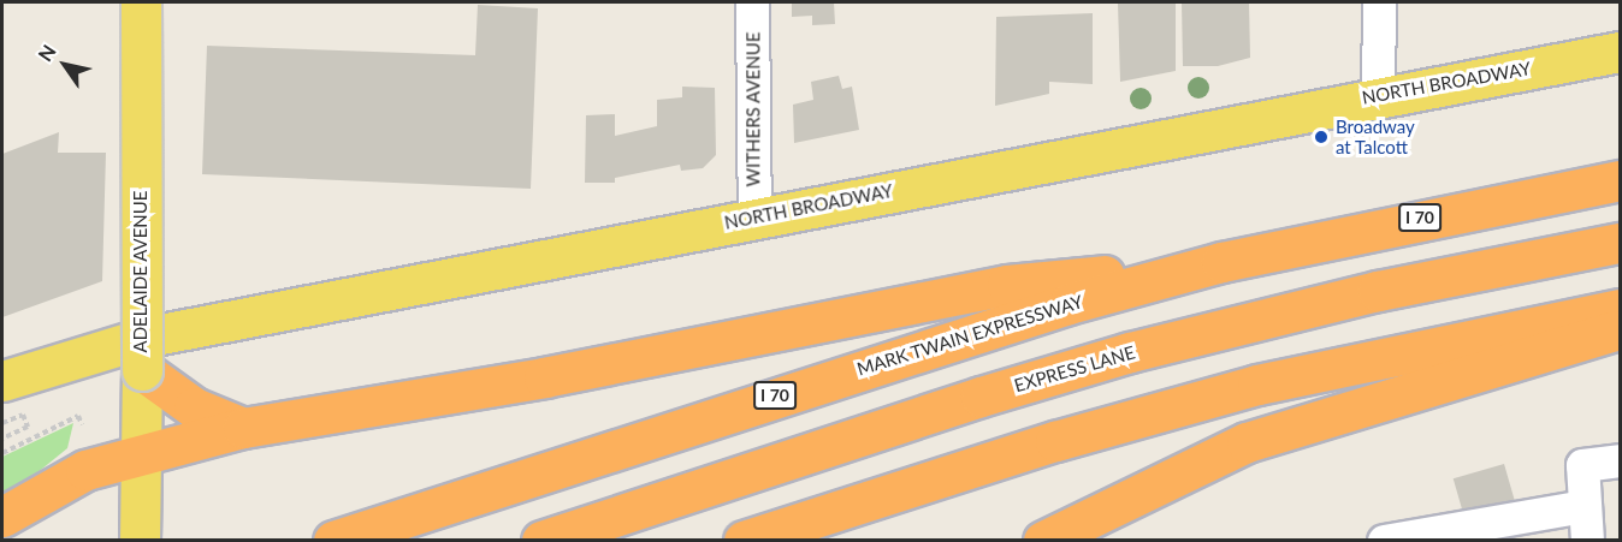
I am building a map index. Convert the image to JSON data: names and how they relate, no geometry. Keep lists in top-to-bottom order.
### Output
{
  "streets": {
    "highway": ["I 70", "MARK TWAIN EXPRESSWAY", "EXPRESS LANE"],
    "main road": ["NORTH BROADWAY", "ADELAIDE AVENUE"],
    "street": ["WITHERS AVENUE"]
  },
  "crossings": [
    ["NORTH BROADWAY", "WITHERS AVENUE"],
    ["NORTH BROADWAY", "ADELAIDE AVENUE"]
  ],
  "places": ["Broadway at Talcott"],
  "north": "top left"
}
